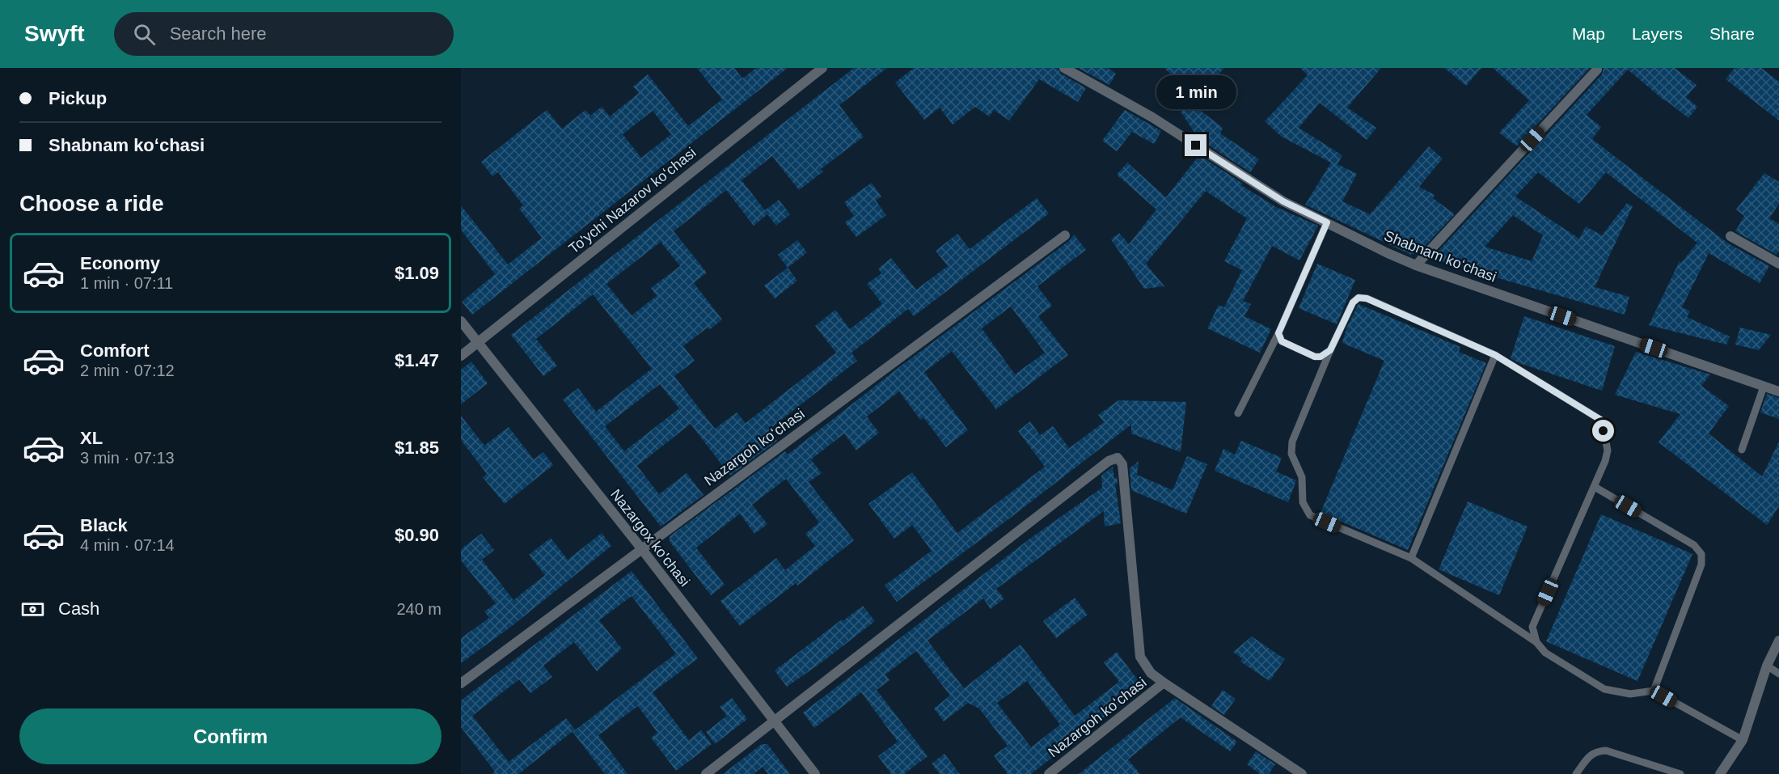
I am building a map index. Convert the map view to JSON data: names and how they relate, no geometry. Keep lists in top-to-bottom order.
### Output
{
  "streets": {
    "street": [
      "To'ychi Nazarov koʻchasi",
      "Shabnam koʻchasi",
      "Nazargoh koʻchasi",
      "Nazargox ko'chasi"
    ]
  },
  "crossings": [
    ["To'ychi Nazarov koʻchasi", "Nazargox ko'chasi"],
    ["Nazargoh koʻchasi", "Nazargox ko'chasi"]
  ],
  "page": {
    "header": "Swyft",
    "search": "Search here",
    "nav": ["Map", "Layers", "Share"],
    "banner": ["Pickup", "Shabnam koʻchasi"],
    "bubble": "1 min",
    "heading": "Choose a ride",
    "list": [
      {
        "name": "Economy",
        "note": "1 min · 07:11",
        "value": "$1.09"
      },
      {
        "name": "Comfort",
        "note": "2 min · 07:12",
        "value": "$1.47"
      },
      {
        "name": "XL",
        "note": "3 min · 07:13",
        "value": "$1.85"
      },
      {
        "name": "Black",
        "note": "4 min · 07:14",
        "value": "$0.90"
      }
    ],
    "pay": ["Cash", "240 m"],
    "buttons": "Confirm"
  }
}
